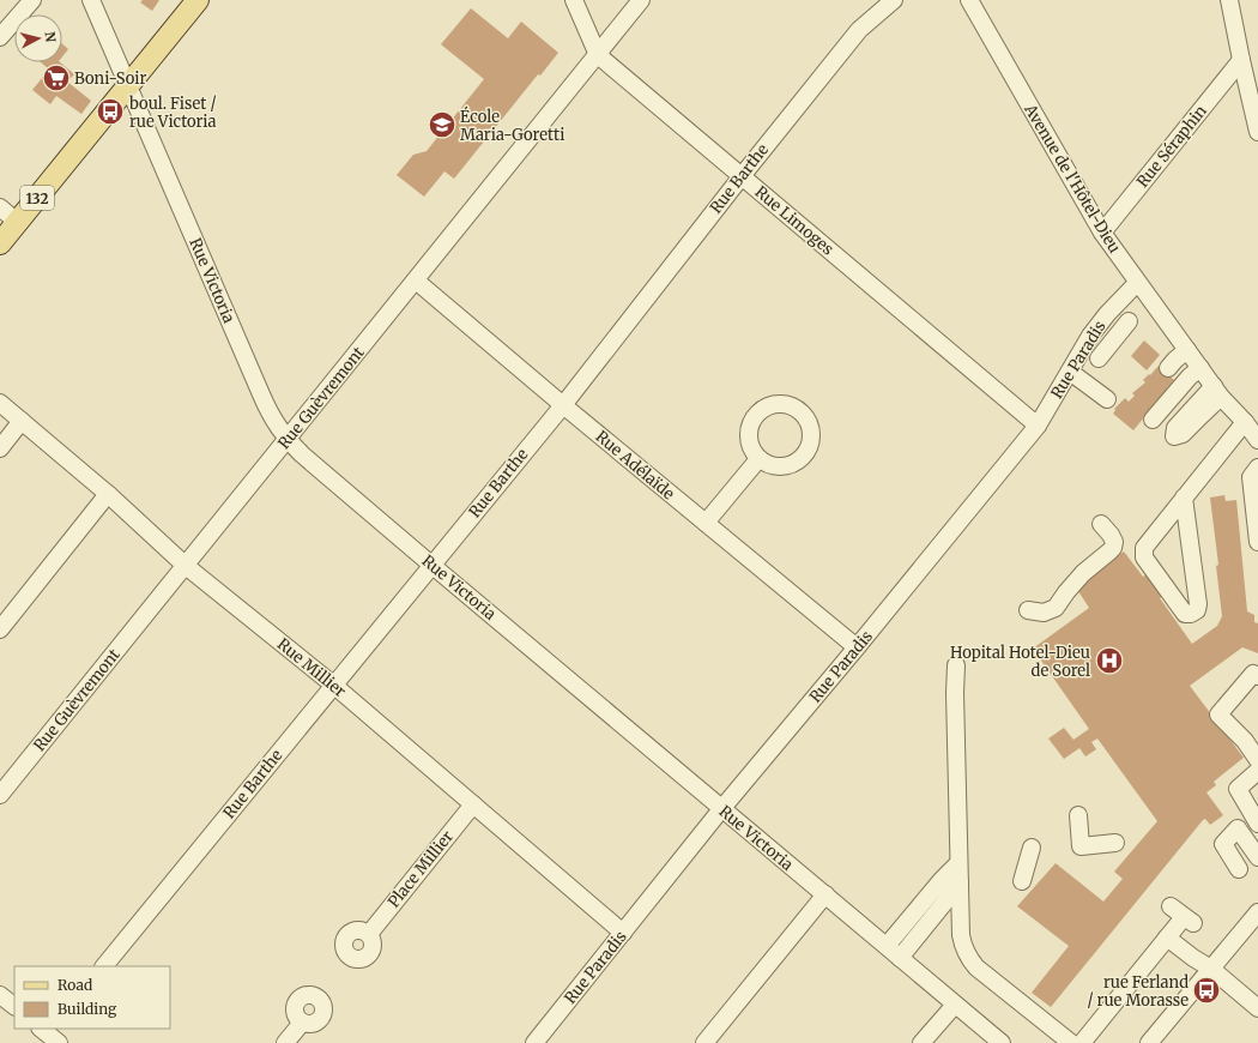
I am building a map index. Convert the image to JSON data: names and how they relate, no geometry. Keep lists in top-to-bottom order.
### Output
{
  "streets": {
    "main road": ["132"],
    "street": [
      "Rue Séraphin",
      "Rue Barthe",
      "Avenue de l'Hôtel-Dieu",
      "Rue Limoges",
      "Rue Victoria",
      "Rue Paradis",
      "Rue Guèvremont",
      "Rue Adélaïde",
      "Rue Millier",
      "Place Millier"
    ]
  },
  "crossings": [
    ["Rue Séraphin", "Avenue de l'Hôtel-Dieu"],
    ["Rue Barthe", "Rue Limoges"],
    ["Rue Barthe", "Rue Victoria"],
    ["Rue Barthe", "Rue Adélaïde"],
    ["Rue Barthe", "Rue Millier"],
    ["Avenue de l'Hôtel-Dieu", "Rue Paradis"],
    ["132", "Rue Victoria"],
    ["Rue Limoges", "Rue Paradis"],
    ["Rue Limoges", "Rue Guèvremont"],
    ["Rue Victoria", "Rue Paradis"],
    ["Rue Victoria", "Rue Guèvremont"],
    ["Rue Paradis", "Rue Adélaïde"],
    ["Rue Paradis", "Rue Millier"],
    ["Rue Guèvremont", "Rue Adélaïde"],
    ["Rue Guèvremont", "Rue Millier"],
    ["Rue Millier", "Place Millier"]
  ],
  "places": {
    "supermarket": ["Boni-Soir"],
    "bus stop": ["boul. Fiset / rue Victoria", "rue Ferland / rue Morasse"],
    "school or university": ["École Maria-Goretti"],
    "hospital": ["Hopital Hotel-Dieu de Sorel"]
  },
  "legend": ["Road", "Building"],
  "north": "right"
}
